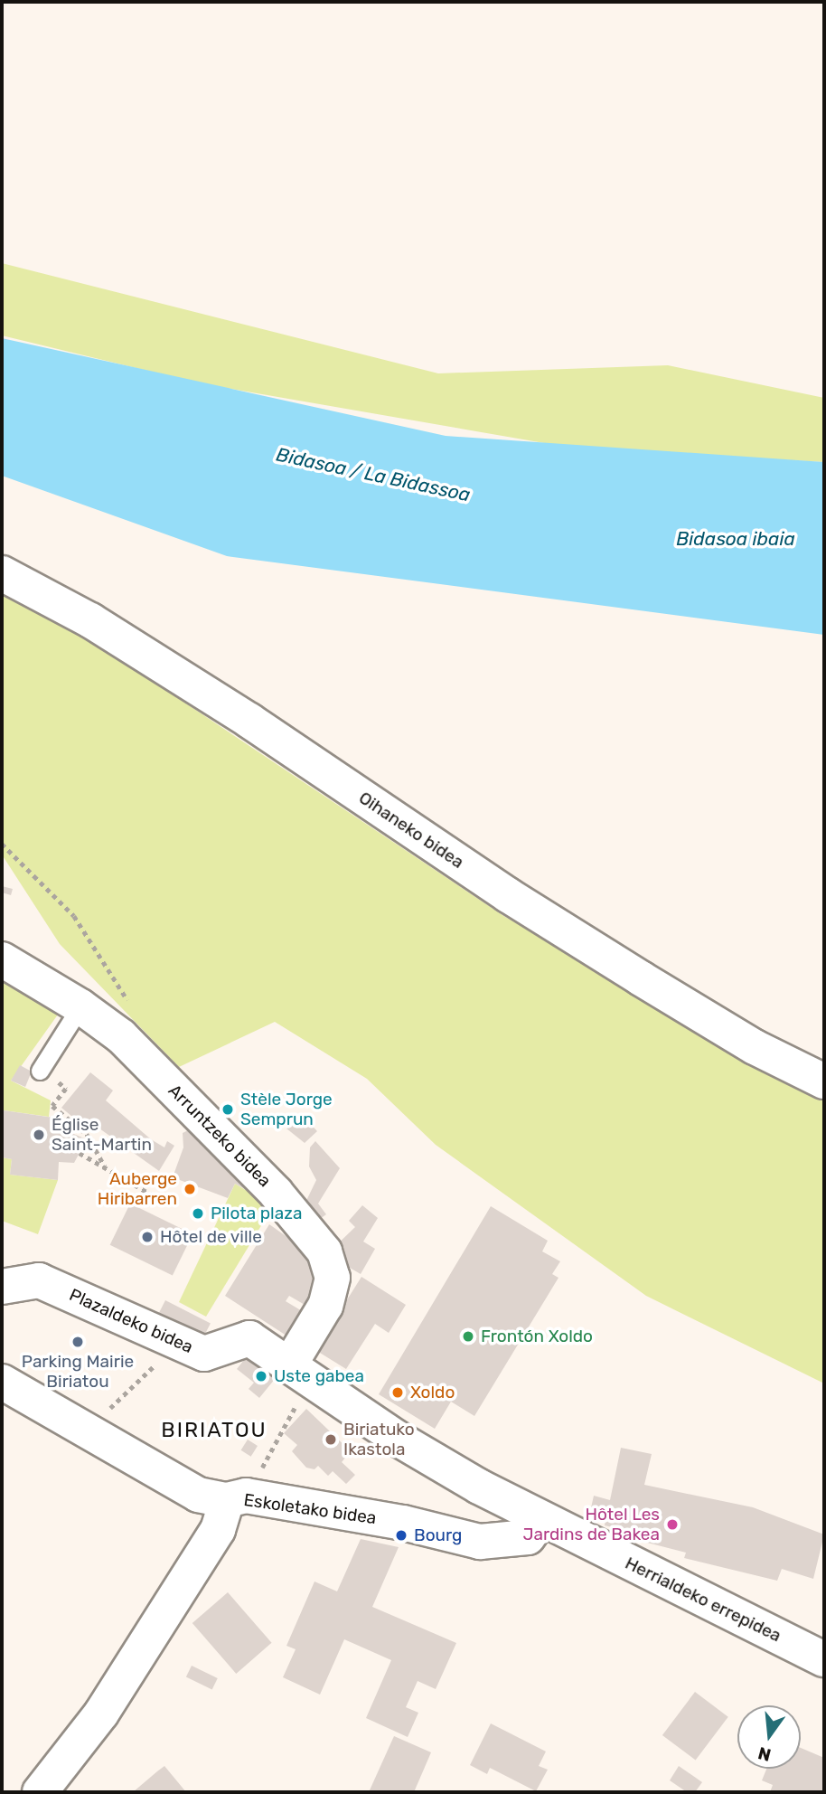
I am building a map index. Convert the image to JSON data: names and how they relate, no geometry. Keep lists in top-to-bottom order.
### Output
{
  "streets": {
    "street": [
      "Oihaneko bidea",
      "Arruntzeko bidea",
      "Plazaldeko bidea",
      "Eskoletako bidea",
      "Herrialdeko errepidea"
    ]
  },
  "crossings": [
    ["Arruntzeko bidea", "Plazaldeko bidea"],
    ["Arruntzeko bidea", "Herrialdeko errepidea"],
    ["Plazaldeko bidea", "Herrialdeko errepidea"],
    ["Eskoletako bidea", "Herrialdeko errepidea"]
  ],
  "districts": ["BIRIATOU"],
  "water": ["Bidasoa / La Bidassoa", "Bidasoa ibaia"],
  "places": [
    "Stèle Jorge Semprun",
    "Église Saint-Martin",
    "Auberge Hiribarren",
    "Pilota plaza",
    "Hôtel de ville",
    "Frontón Xoldo",
    "Parking Mairie Biriatou",
    "Uste gabea",
    "Xoldo",
    "Biriatuko Ikastola",
    "Hôtel Les Jardins de Bakea",
    "Bourg"
  ],
  "north": "bottom"
}
